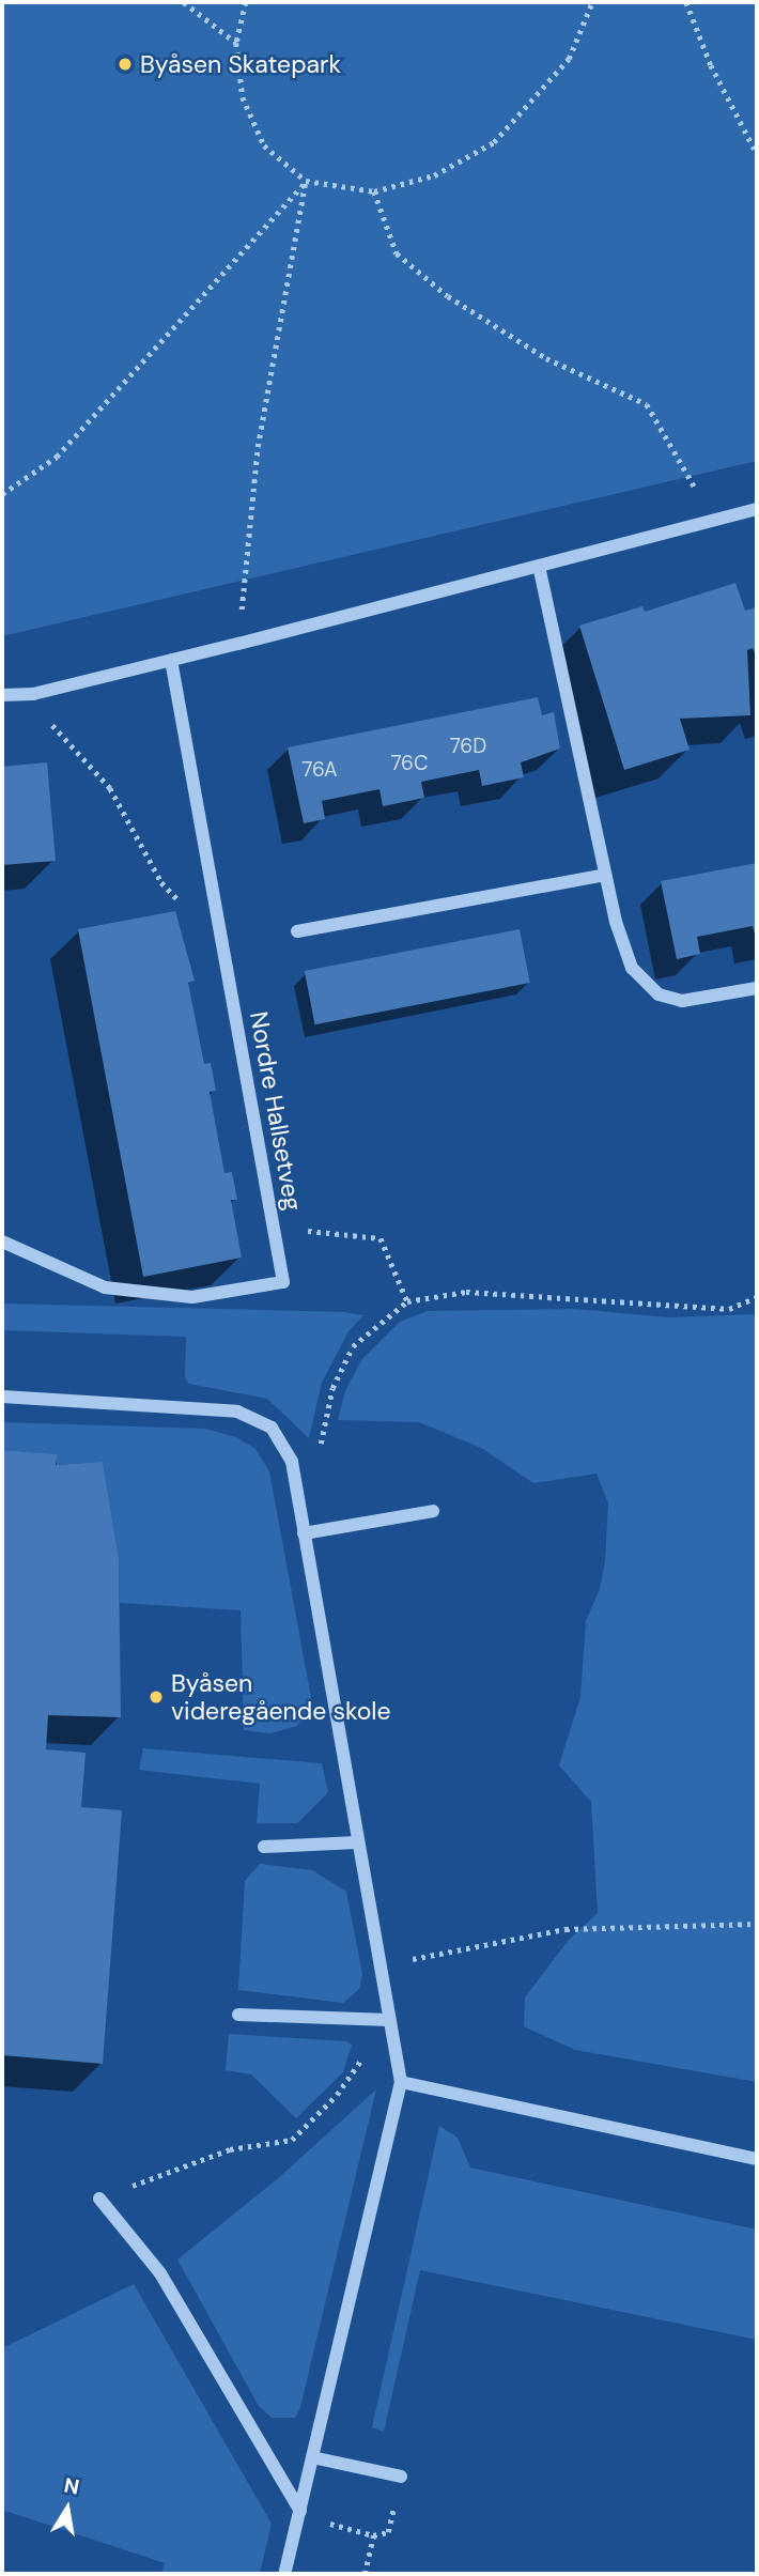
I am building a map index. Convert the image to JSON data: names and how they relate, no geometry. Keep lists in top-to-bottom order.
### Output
{
  "streets": {
    "street": ["Nordre Hallsetveg"]
  },
  "places": ["Byåsen Skatepark", "Byåsen videregående skole"],
  "house_numbers": ["76D", "76C", "76A"],
  "north": "top"
}
